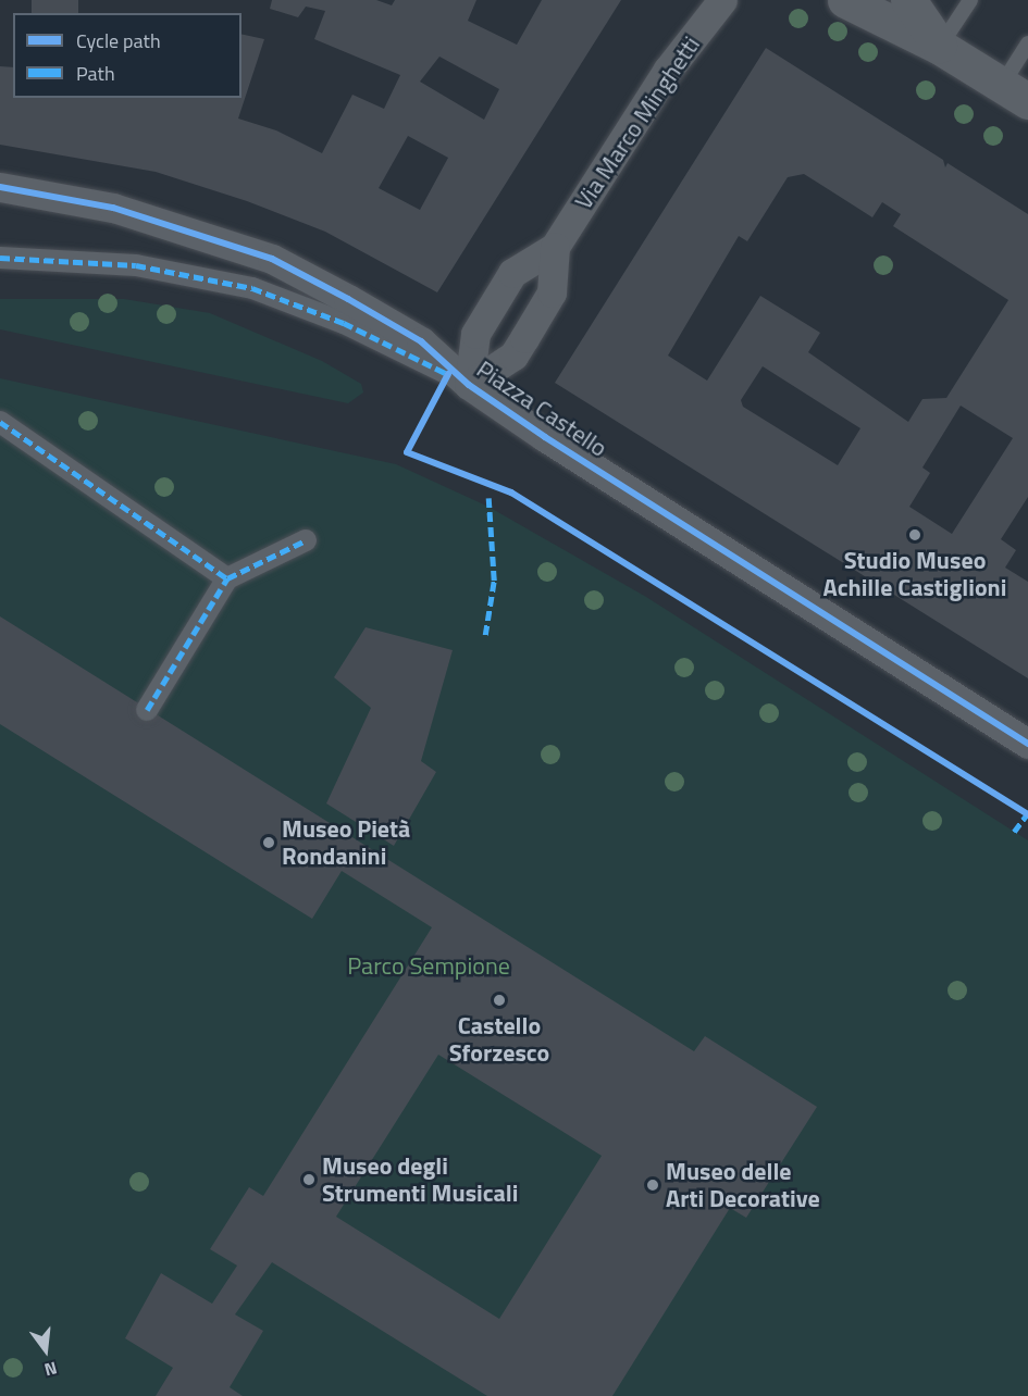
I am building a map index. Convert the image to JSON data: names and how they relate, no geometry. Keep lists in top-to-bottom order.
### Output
{
  "streets": {
    "street": ["Via Marco Minghetti", "Piazza Castello"]
  },
  "crossings": [
    ["Via Marco Minghetti", "Piazza Castello"]
  ],
  "parks": ["Parco Sempione"],
  "places": [
    "Studio Museo Achille Castiglioni",
    "Museo Pietà Rondanini",
    "Castello Sforzesco",
    "Museo degli Strumenti Musicali",
    "Museo delle Arti Decorative"
  ],
  "legend": ["Cycle path", "Path"],
  "north": "bottom"
}
